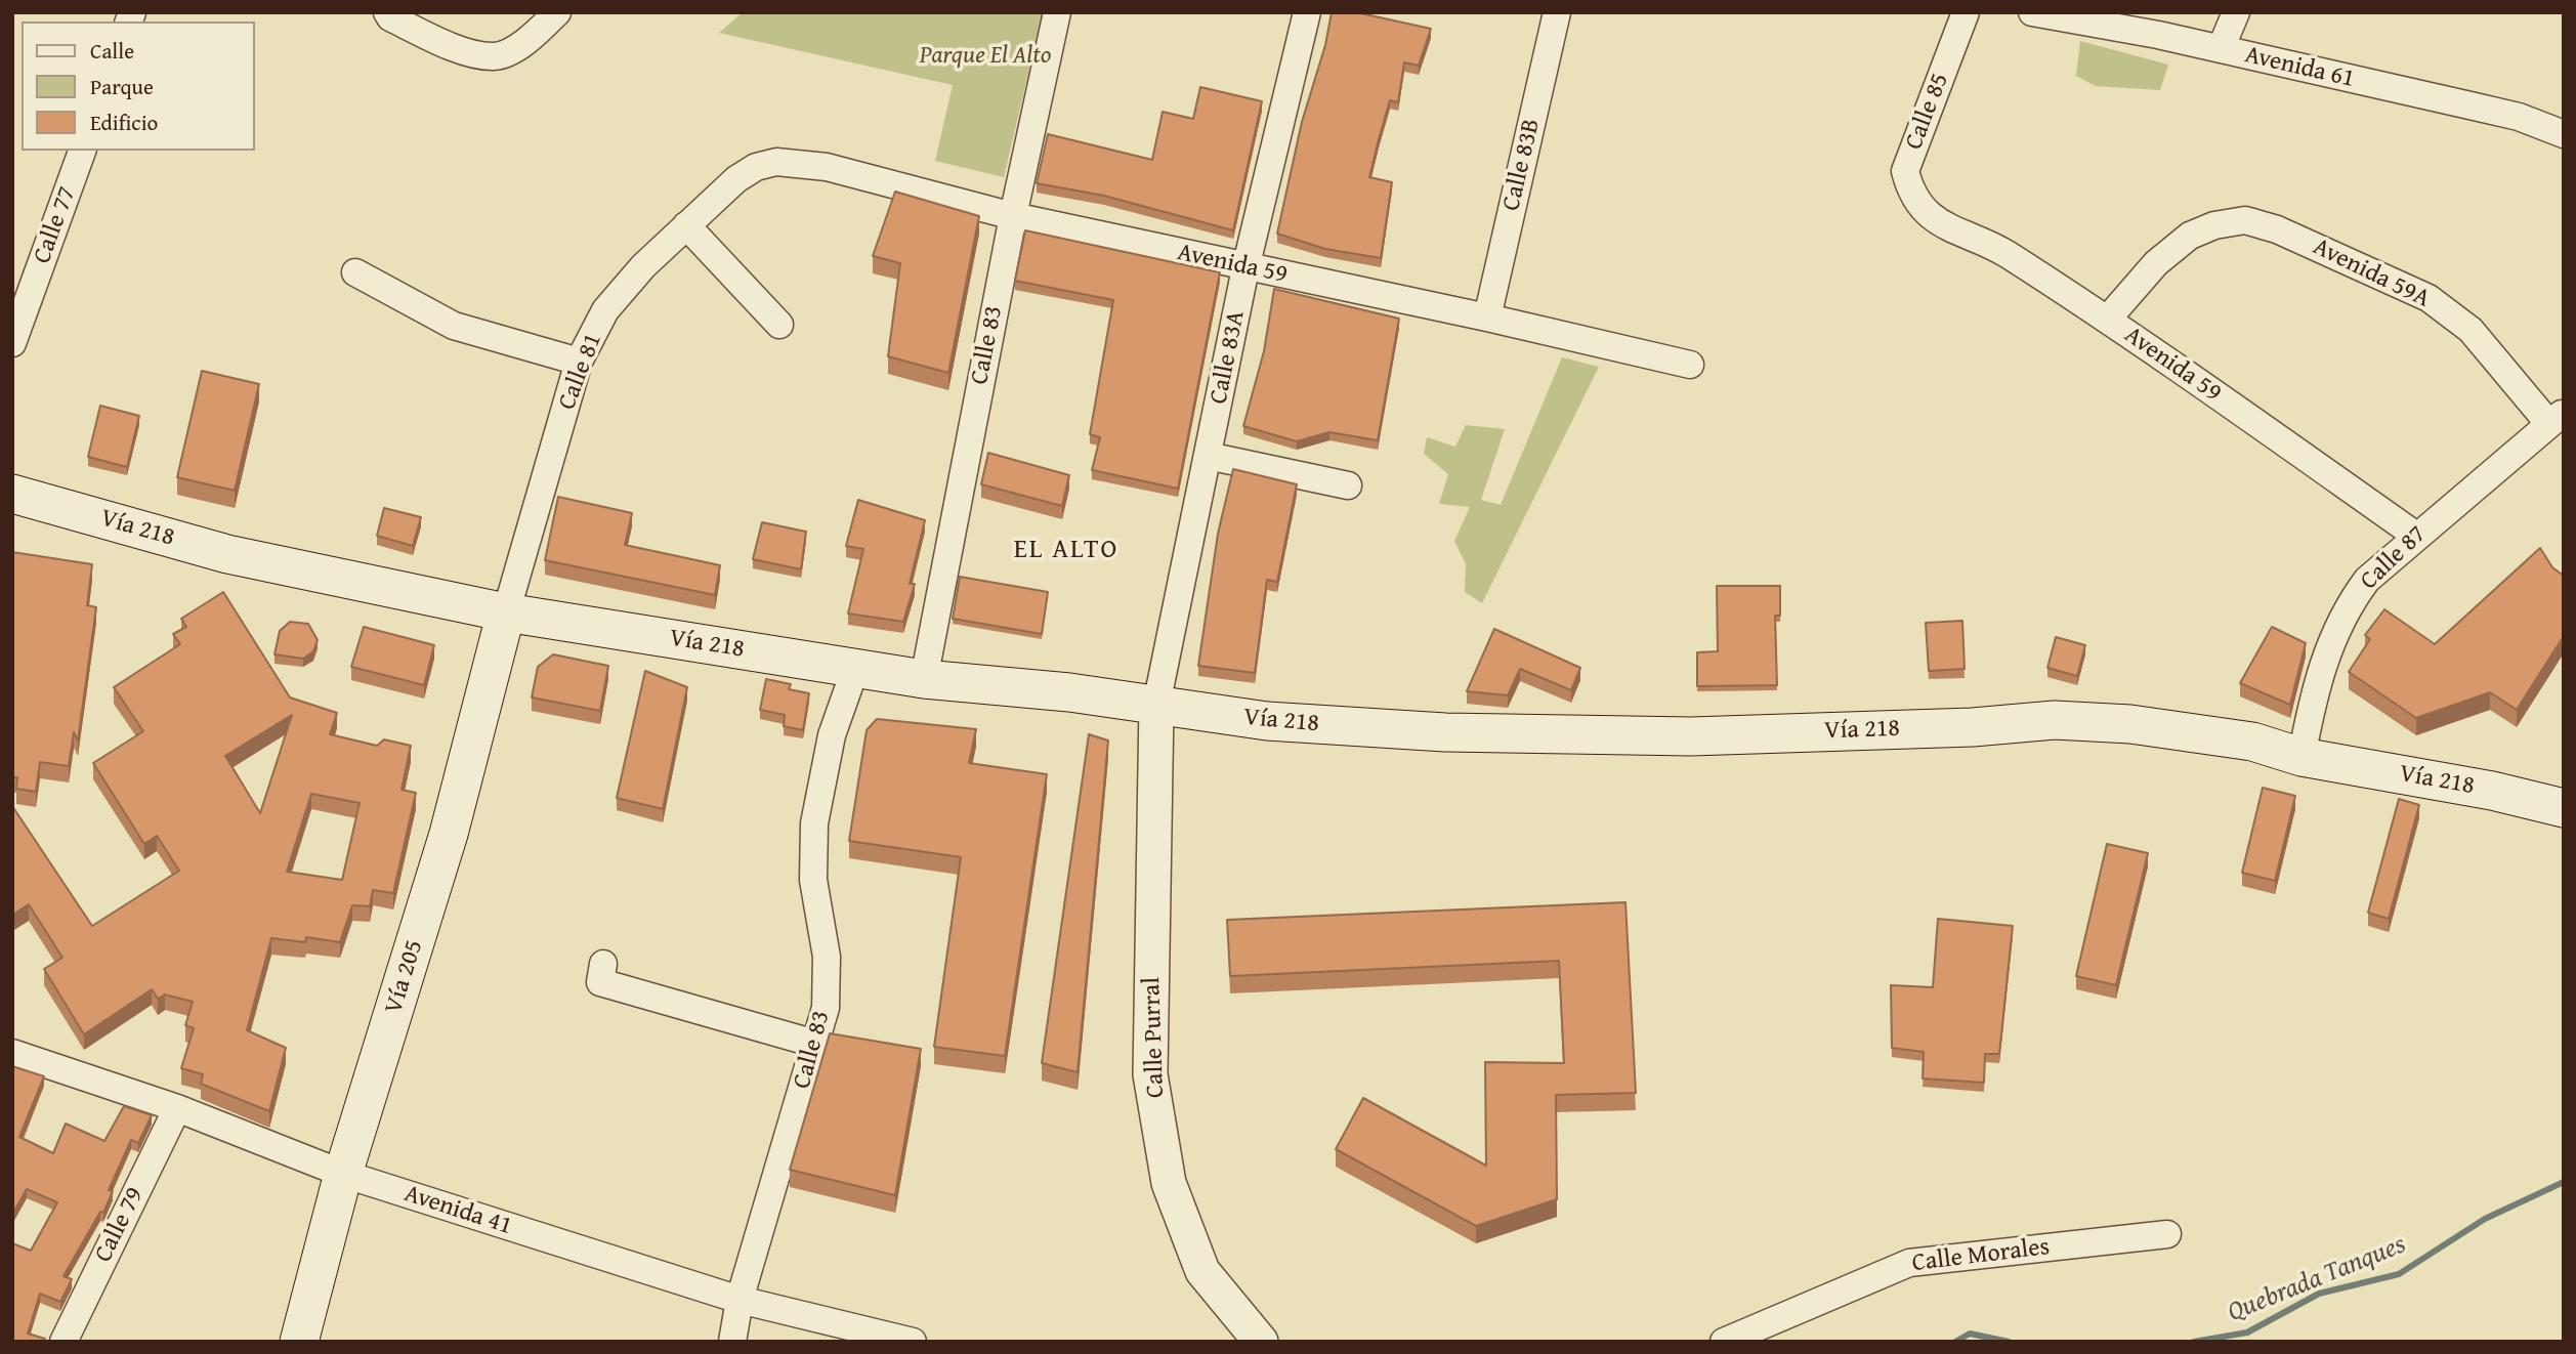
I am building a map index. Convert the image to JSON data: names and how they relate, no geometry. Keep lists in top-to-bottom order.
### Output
{
  "streets": {
    "main road": ["Vía 218", "Vía 205"],
    "street": [
      "Avenida 61",
      "Calle 85",
      "Calle 83B",
      "Calle 77",
      "Avenida 59",
      "Avenida 59A",
      "Calle 83",
      "Calle 83A",
      "Calle 81",
      "Calle 87",
      "Calle Purral",
      "Avenida 41",
      "Calle 79",
      "Calle Morales"
    ]
  },
  "crossings": [
    ["Calle 85", "Avenida 59"],
    ["Calle 83B", "Avenida 59"],
    ["Avenida 59", "Avenida 59A"],
    ["Avenida 59", "Calle 83"],
    ["Avenida 59", "Calle 83A"],
    ["Avenida 59", "Calle 81"],
    ["Avenida 59", "Calle 87"],
    ["Avenida 59A", "Calle 87"],
    ["Calle 83", "Vía 218"],
    ["Calle 83", "Avenida 41"],
    ["Calle 83A", "Vía 218"],
    ["Calle 83A", "Calle Purral"],
    ["Calle 81", "Vía 218"],
    ["Calle 81", "Vía 205"],
    ["Vía 218", "Calle 87"],
    ["Vía 218", "Vía 205"],
    ["Vía 218", "Calle Purral"],
    ["Vía 205", "Avenida 41"],
    ["Avenida 41", "Calle 79"]
  ],
  "districts": ["EL ALTO"],
  "water": ["Quebrada Tanques"],
  "parks": ["Parque El Alto"],
  "legend": ["Calle", "Parque", "Edificio"]
}
